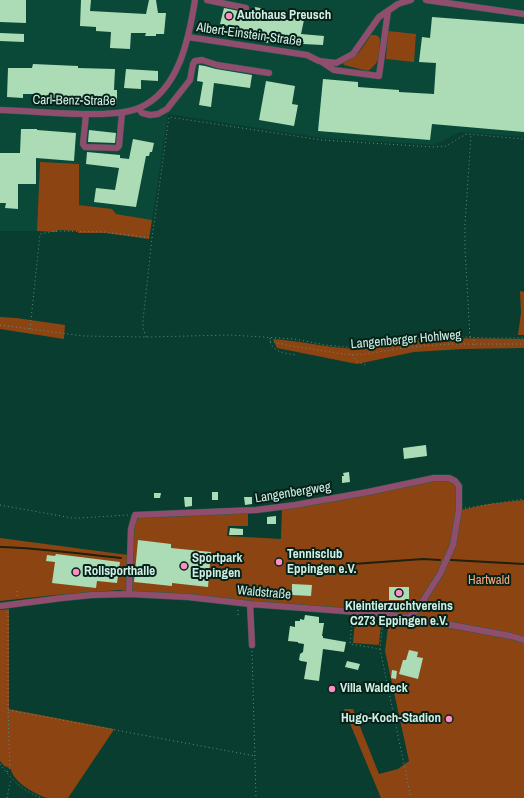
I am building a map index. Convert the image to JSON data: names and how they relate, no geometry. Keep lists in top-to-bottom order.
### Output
{
  "streets": {
    "street": [
      "Albert-Einstein-Straße",
      "Carl-Benz-Straße",
      "Langenbergweg",
      "Waldstraße"
    ],
    "path": ["Langenberger Hohlweg"]
  },
  "crossings": [
    ["Albert-Einstein-Straße", "Carl-Benz-Straße"],
    ["Langenbergweg", "Waldstraße"]
  ],
  "parks": ["Hartwald"],
  "places": [
    "Autohaus Preusch",
    "Tennisclub Eppingen e.V.",
    "Sportpark Eppingen",
    "Rollsporthalle",
    "Kleintierzuchtvereins C273 Eppingen e.V.",
    "Villa Waldeck",
    "Hugo-Koch-Stadion"
  ]
}
